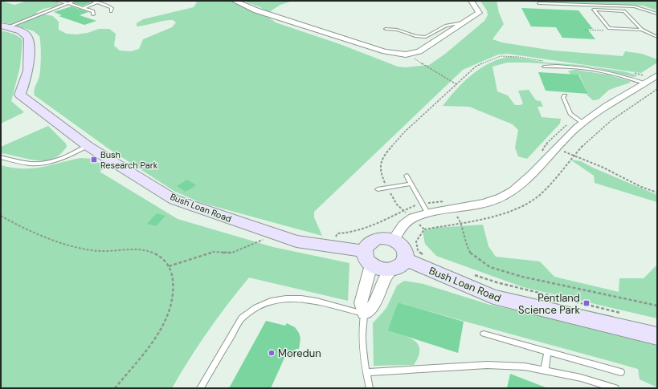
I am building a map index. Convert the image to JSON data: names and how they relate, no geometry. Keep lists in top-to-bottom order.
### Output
{
  "streets": {
    "street": ["Bush Loan Road"]
  },
  "places": {
    "transit": ["Bush Research Park", "Pentland Science Park"],
    "other": ["Moredun"]
  }
}
